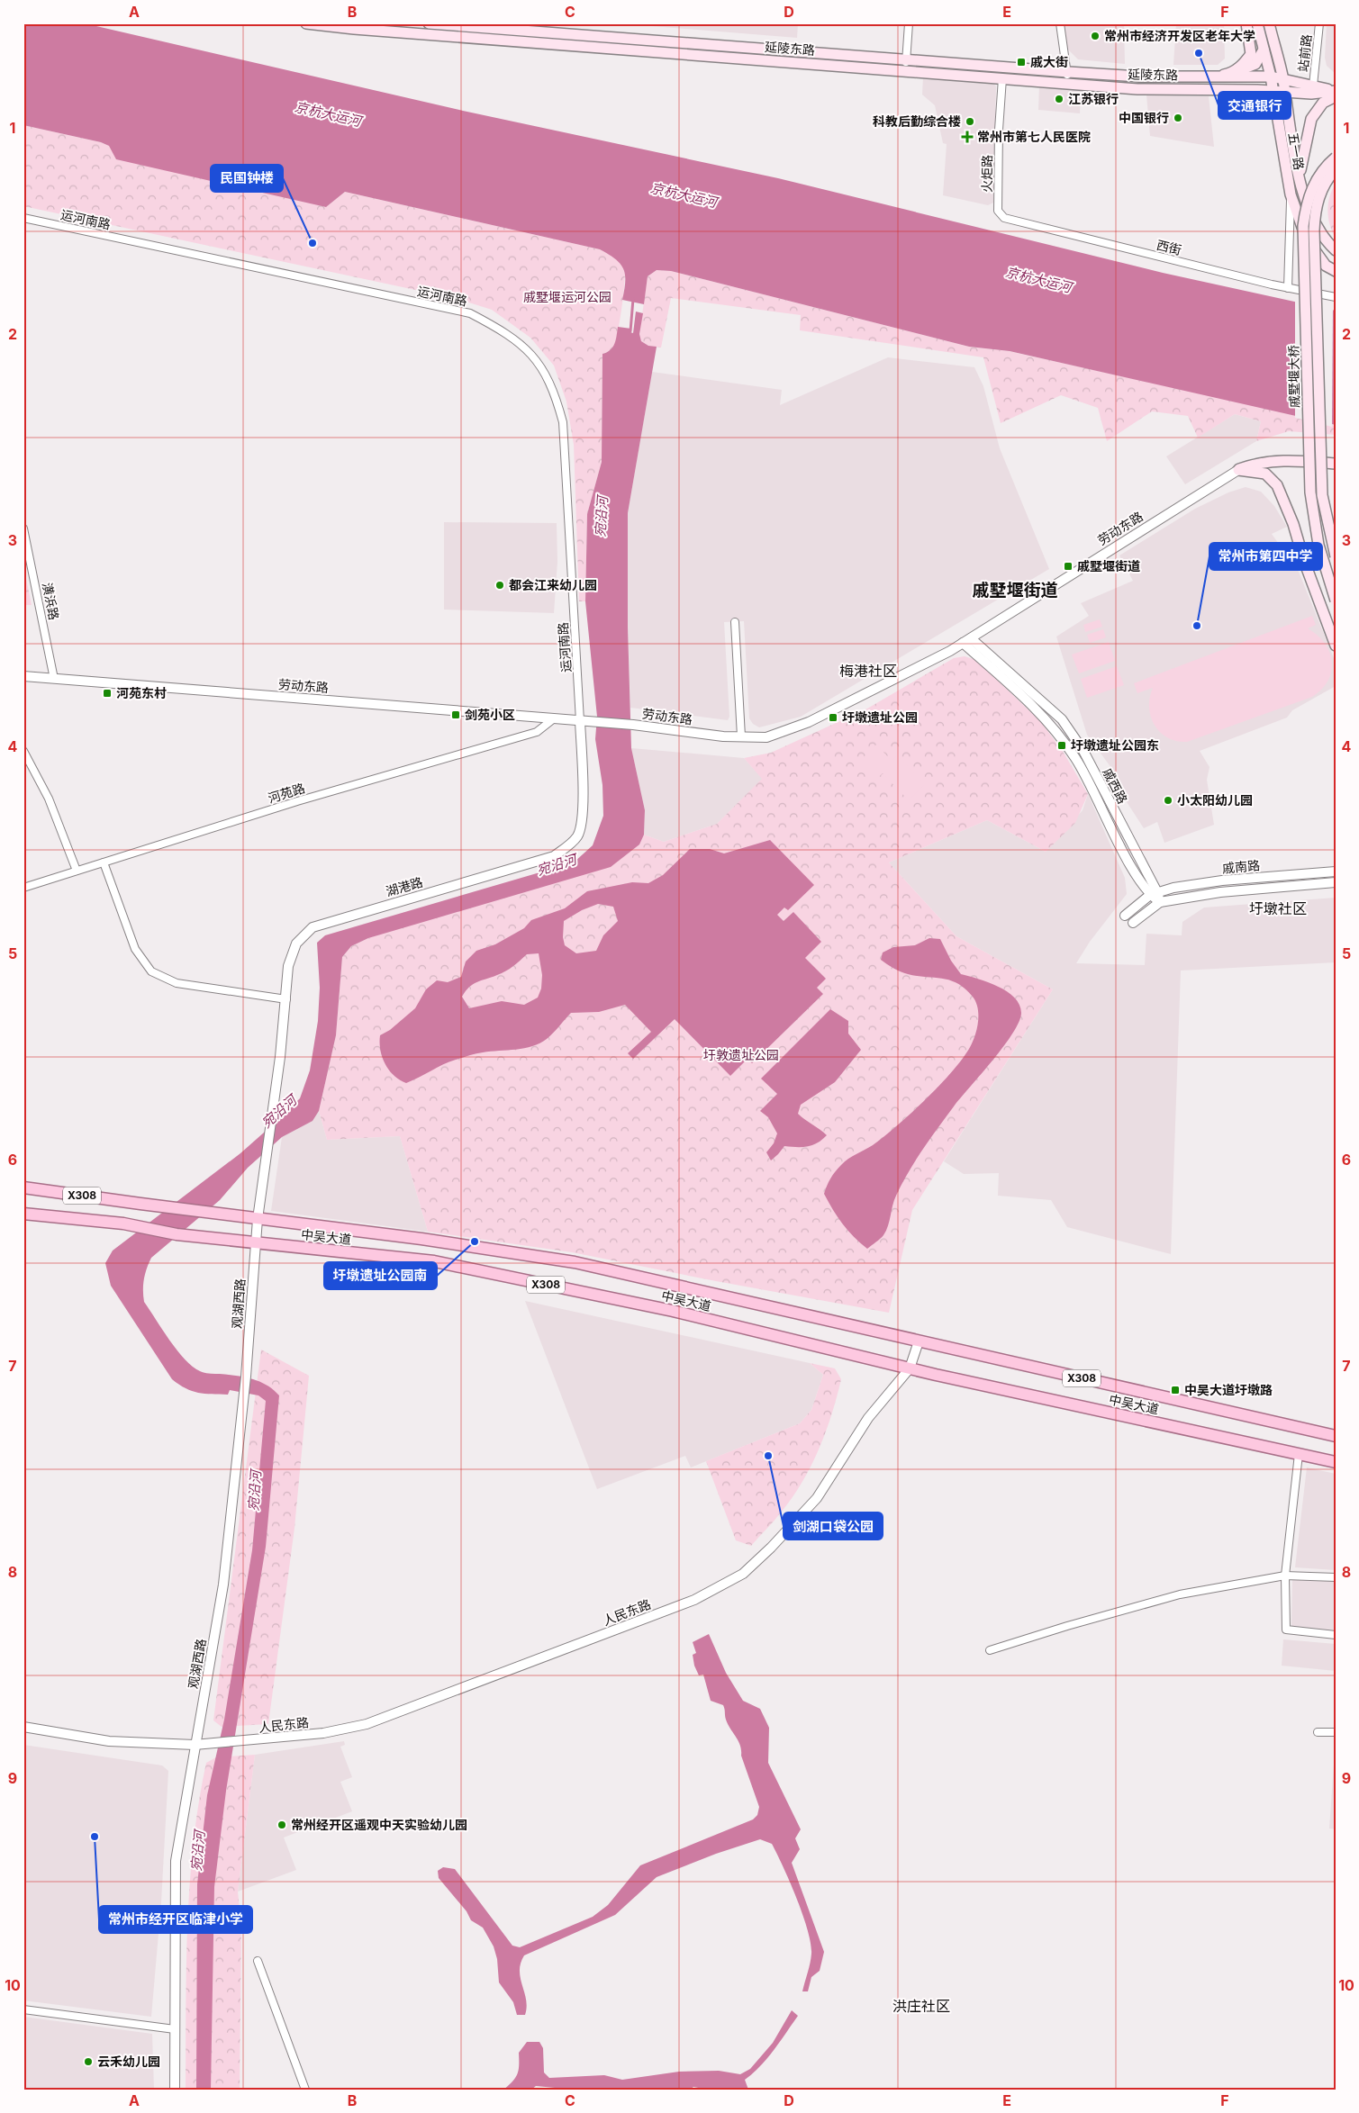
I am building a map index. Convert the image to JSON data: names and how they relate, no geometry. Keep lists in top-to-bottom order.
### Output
{
  "streets": {
    "main road": [
      "延陵东路",
      "五一路",
      "戚墅堰大桥",
      "X308",
      "中吴大道"
    ],
    "street": [
      "站前路",
      "火炬路",
      "运河南路",
      "西街",
      "劳动东路",
      "潢浜路",
      "戚西路",
      "河苑路",
      "戚南路",
      "湖港路",
      "观湖西路",
      "人民东路"
    ]
  },
  "crossings": [
    ["延陵东路", "站前路"],
    ["延陵东路", "五一路"],
    ["延陵东路", "火炬路"],
    ["火炬路", "西街"],
    ["运河南路", "劳动东路"],
    ["运河南路", "湖港路"],
    ["劳动东路", "潢浜路"],
    ["劳动东路", "戚西路"],
    ["劳动东路", "河苑路"],
    ["劳动东路", "湖港路"],
    ["戚西路", "戚南路"],
    ["湖港路", "中吴大道"],
    ["中吴大道", "观湖西路"],
    ["中吴大道", "人民东路"],
    ["观湖西路", "人民东路"]
  ],
  "districts": [
    "戚墅堰街道",
    "梅港社区",
    "圩墩社区",
    "洪庄社区"
  ],
  "water": ["京杭大运河", "宛沿河"],
  "parks": ["戚墅堰运河公园", "圩敦遗址公园"],
  "places": {
    "other": [
      "常州市经济开发区老年大学",
      "交通银行",
      "江苏银行",
      "中国银行",
      "科教后勤综合楼",
      "民国钟楼",
      "都会江来幼儿园",
      "常州市第四中学",
      "小太阳幼儿园",
      "圩墩遗址公园南",
      "剑湖口袋公园",
      "常州经开区遥观中天实验幼儿园",
      "常州市经开区临津小学",
      "云禾幼儿园"
    ],
    "transit": [
      "戚大街",
      "戚墅堰街道",
      "河苑东村",
      "剑苑小区",
      "圩墩遗址公园",
      "圩墩遗址公园东",
      "中吴大道圩墩路"
    ],
    "health": ["常州市第七人民医院"]
  },
  "grid": {
    "columns": [
      "A",
      "B",
      "C",
      "D",
      "E",
      "F"
    ],
    "rows": [
      "1",
      "2",
      "3",
      "4",
      "5",
      "6",
      "7",
      "8",
      "9",
      "10"
    ]
  }
}
